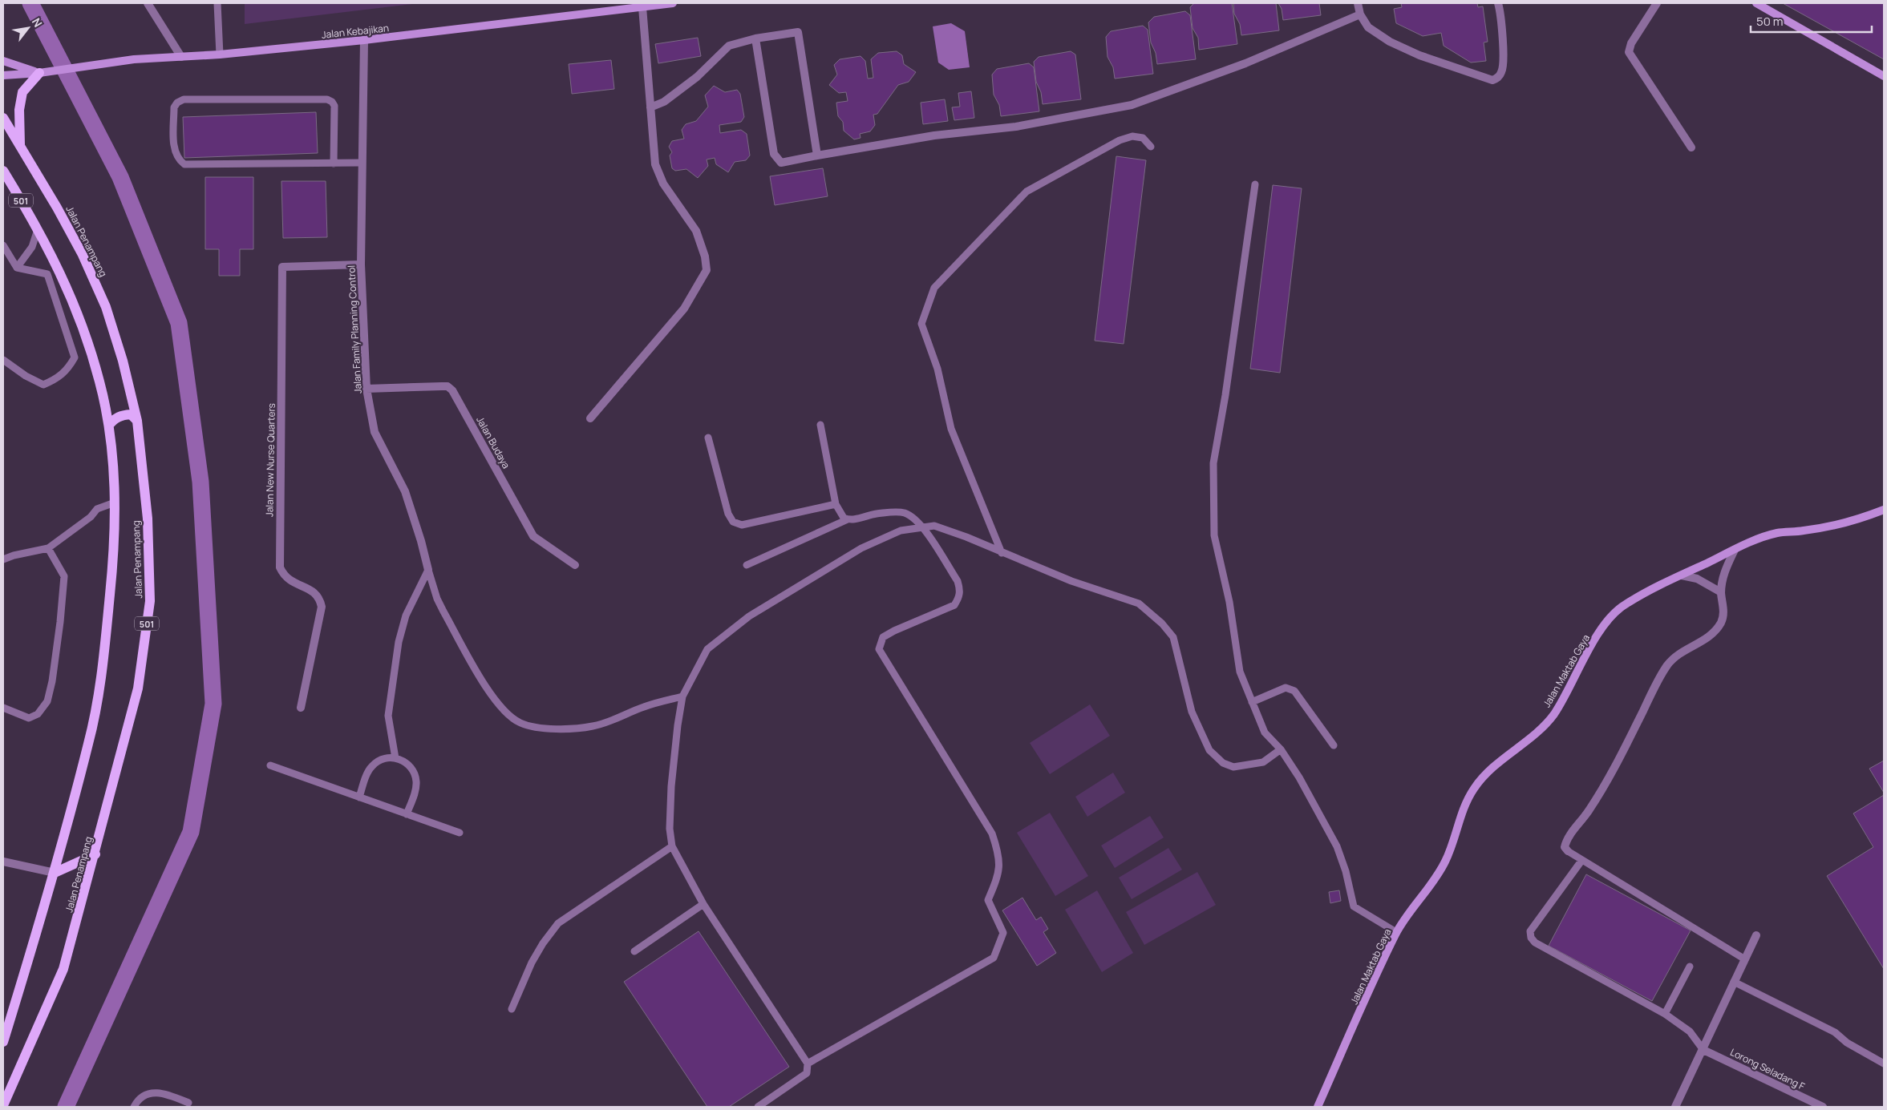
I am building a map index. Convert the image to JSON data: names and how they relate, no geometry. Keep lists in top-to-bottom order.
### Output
{
  "streets": {
    "main road": ["501", "Jalan Penampang"],
    "street": [
      "Jalan Kebajikan",
      "Jalan Family Planning Control",
      "Jalan Budaya",
      "Jalan New Nurse Quarters",
      "Jalan Maktab Gaya",
      "Lorong Seladang F"
    ]
  },
  "crossings": [
    ["Jalan Kebajikan", "Jalan Family Planning Control"],
    ["Jalan Family Planning Control", "Jalan Budaya"],
    ["Jalan Family Planning Control", "Jalan New Nurse Quarters"]
  ],
  "scale_bar": "50 m",
  "north": "top right"
}
